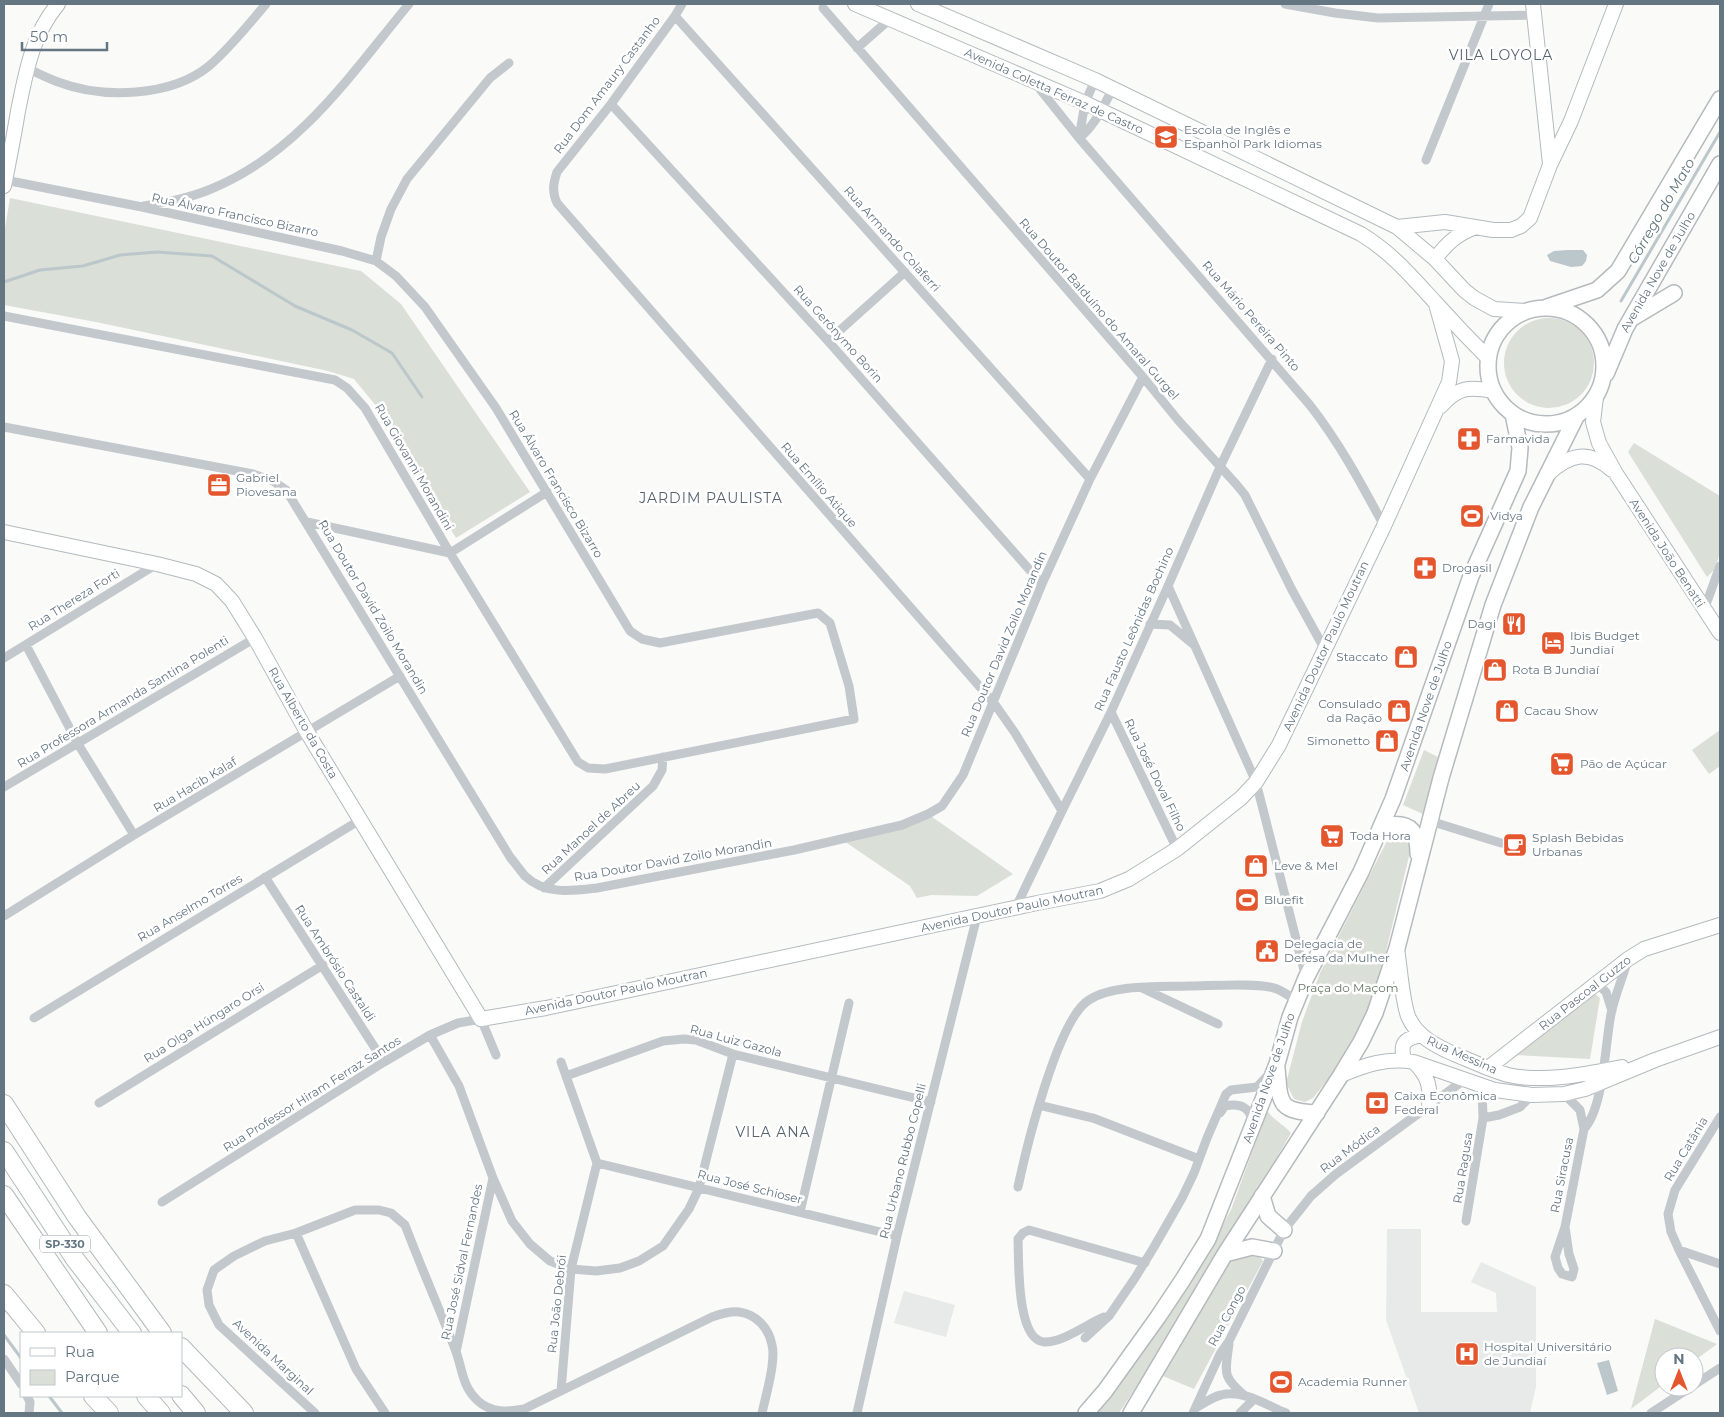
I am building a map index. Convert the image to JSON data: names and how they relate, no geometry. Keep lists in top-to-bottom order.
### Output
{
  "streets": {
    "highway": ["SP-330"],
    "main road": ["Avenida Nove de Julho"],
    "street": [
      "Rua Dom Amaury Castanho",
      "Avenida Coletta Ferraz de Castro",
      "Rua Álvaro Francisco Bizarro",
      "Rua Armando Colaferri",
      "Rua Doutor Balduíno do Amaral Gurgel",
      "Rua Mário Pereira Pinto",
      "Rua Gerônymo Borin",
      "Rua Giovanni Morandini",
      "Rua Emílio Atique",
      "Avenida João Benatti",
      "Rua Thereza Forti",
      "Rua Doutor David Zoilo Morandin",
      "Rua Fausto Leônidas Bochino",
      "Avenida Doutor Paulo Moutran",
      "Rua Professora Armanda Santina Polenti",
      "Rua Alberto da Costa",
      "Rua José Doval Filho",
      "Rua Hacib Kalaf",
      "Rua Manoel de Abreu",
      "Rua Anselmo Torres",
      "Rua Ambrósio Castaldi",
      "Rua Pascoal Guzzo",
      "Rua Olga Húngaro Orsi",
      "Rua Luiz Gazola",
      "Rua Messina",
      "Rua Professor Hiram Ferraz Santos",
      "Rua Módica",
      "Rua Catânia",
      "Rua Urbano Rubbo Copelli",
      "Rua Ragusa",
      "Rua Siracusa",
      "Rua José Schioser",
      "Rua José Sidval Fernandes",
      "Rua João Debrói",
      "Rua Congo",
      "Avenida Marginal"
    ]
  },
  "crossings": [
    ["Rua Dom Amaury Castanho", "Rua Armando Colaferri"],
    ["Rua Dom Amaury Castanho", "Rua Gerônymo Borin"],
    ["Rua Dom Amaury Castanho", "Rua Emílio Atique"],
    ["Avenida Coletta Ferraz de Castro", "Avenida Nove de Julho"],
    ["Avenida Coletta Ferraz de Castro", "Rua Mário Pereira Pinto"],
    ["Avenida Coletta Ferraz de Castro", "Avenida João Benatti"],
    ["Avenida Coletta Ferraz de Castro", "Avenida Doutor Paulo Moutran"],
    ["Rua Álvaro Francisco Bizarro", "Rua Giovanni Morandini"],
    ["Rua Álvaro Francisco Bizarro", "Rua Manoel de Abreu"],
    ["Rua Armando Colaferri", "Rua Doutor David Zoilo Morandin"],
    ["Avenida Nove de Julho", "Avenida João Benatti"],
    ["Rua Doutor Balduíno do Amaral Gurgel", "Rua Doutor David Zoilo Morandin"],
    ["Rua Doutor Balduíno do Amaral Gurgel", "Rua Fausto Leônidas Bochino"],
    ["Rua Doutor Balduíno do Amaral Gurgel", "Avenida Doutor Paulo Moutran"],
    ["Rua Mário Pereira Pinto", "Rua Fausto Leônidas Bochino"],
    ["Rua Mário Pereira Pinto", "Avenida Doutor Paulo Moutran"],
    ["Rua Gerônymo Borin", "Rua Doutor David Zoilo Morandin"],
    ["Rua Giovanni Morandini", "Rua Manoel de Abreu"],
    ["Rua Emílio Atique", "Rua Doutor David Zoilo Morandin"],
    ["Rua Emílio Atique", "Rua Fausto Leônidas Bochino"],
    ["Rua Thereza Forti", "Rua Alberto da Costa"],
    ["Rua Doutor David Zoilo Morandin", "Rua Hacib Kalaf"],
    ["Rua Doutor David Zoilo Morandin", "Rua Manoel de Abreu"],
    ["Rua Fausto Leônidas Bochino", "Avenida Doutor Paulo Moutran"],
    ["Rua Fausto Leônidas Bochino", "Rua José Doval Filho"],
    ["Avenida Doutor Paulo Moutran", "Rua Alberto da Costa"],
    ["Avenida Doutor Paulo Moutran", "Rua José Doval Filho"],
    ["Avenida Doutor Paulo Moutran", "Rua Professor Hiram Ferraz Santos"],
    ["Avenida Doutor Paulo Moutran", "Rua Urbano Rubbo Copelli"],
    ["Rua Professora Armanda Santina Polenti", "Rua Alberto da Costa"],
    ["Rua Alberto da Costa", "Rua Hacib Kalaf"],
    ["Rua Alberto da Costa", "Rua Anselmo Torres"],
    ["Rua Alberto da Costa", "Rua Professor Hiram Ferraz Santos"],
    ["Rua Anselmo Torres", "Rua Ambrósio Castaldi"],
    ["Rua Ambrósio Castaldi", "Rua Olga Húngaro Orsi"],
    ["Rua Ambrósio Castaldi", "Rua Professor Hiram Ferraz Santos"],
    ["Rua Pascoal Guzzo", "Rua Messina"],
    ["Rua Luiz Gazola", "Rua Urbano Rubbo Copelli"],
    ["Rua Messina", "Rua Módica"],
    ["Rua Messina", "Rua Ragusa"],
    ["Rua Messina", "Rua Siracusa"],
    ["Rua Módica", "Rua Congo"],
    ["Rua Urbano Rubbo Copelli", "Rua José Schioser"],
    ["Rua José Schioser", "Rua João Debrói"]
  ],
  "districts": ["VILA LOYOLA", "JARDIM PAULISTA", "VILA ANA"],
  "water": ["Córrego do Mato"],
  "parks": ["Praça do Maçom"],
  "places": {
    "school or university": ["Escola de Inglês e Espanhol Park Idiomas"],
    "pharmacy": ["Farmavida", "Drogasil"],
    "office": ["Gabriel Piovesana"],
    "sports": ["Vidya", "Bluefit", "Academia Runner"],
    "restaurant": ["Dagi"],
    "hotel": ["Ibis Budget Jundiaí"],
    "shop": [
      "Staccato",
      "Rota B Jundiaí",
      "Consulado da Ração",
      "Cacau Show",
      "Simonetto",
      "Leve & Mel"
    ],
    "supermarket": ["Pão de Açúcar", "Toda Hora"],
    "cafe": ["Splash Bebidas Urbanas"],
    "public building": ["Delegacia de Defesa da Mulher"],
    "bank": ["Caixa Econômica Federal"],
    "hospital": ["Hospital Universitário de Jundiaí"]
  },
  "legend": ["Rua", "Parque"],
  "scale_bar": "50 m",
  "north": "top"
}
